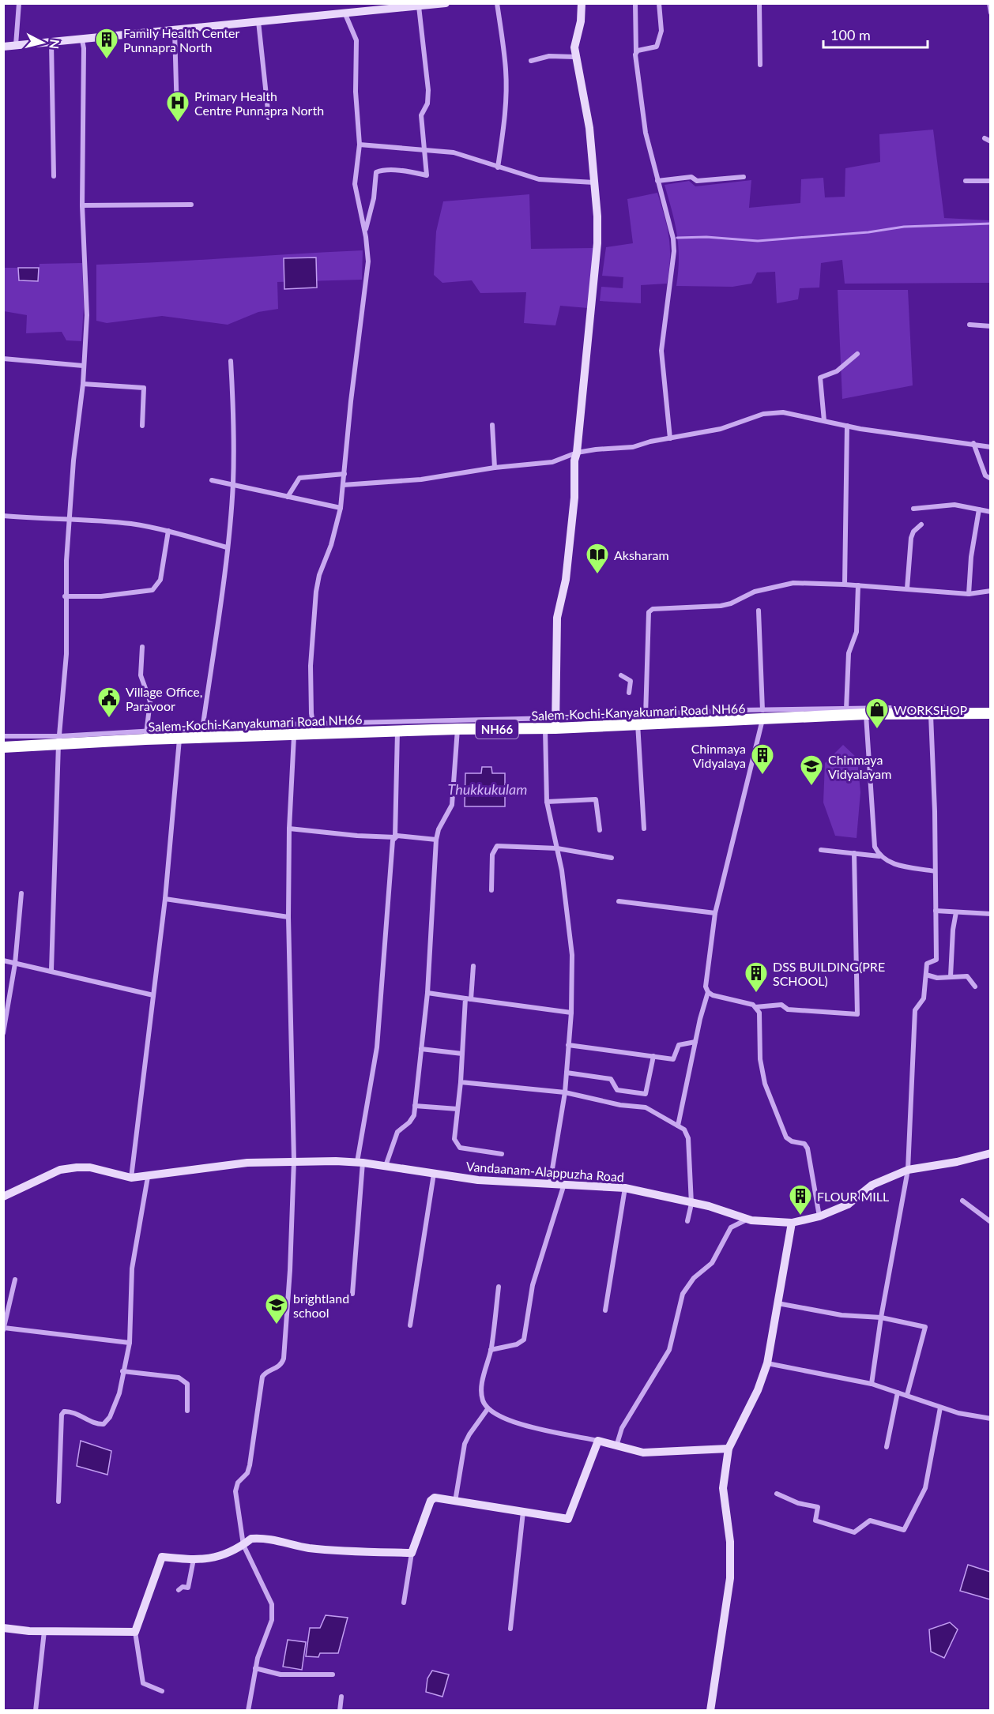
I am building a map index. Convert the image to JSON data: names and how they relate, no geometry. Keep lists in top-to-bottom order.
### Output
{
  "streets": {
    "highway": ["Salem-Kochi-Kanyakumari Road NH66", "NH66"],
    "main road": ["Vandaanam-Alappuzha Road"]
  },
  "water": ["Thukkukulam"],
  "places": {
    "building": [
      "Family Health Center Punnapra North",
      "Chinmaya Vidyalaya",
      "DSS BUILDING(PRE SCHOOL)",
      "FLOUR MILL"
    ],
    "hospital": ["Primary Health Centre Punnapra North"],
    "library": ["Aksharam"],
    "public building": ["Village Office, Paravoor"],
    "shop": ["WORKSHOP"],
    "school or university": ["Chinmaya Vidyalayam", "brightland school"]
  },
  "scale_bar": "100 m",
  "north": "right"
}
